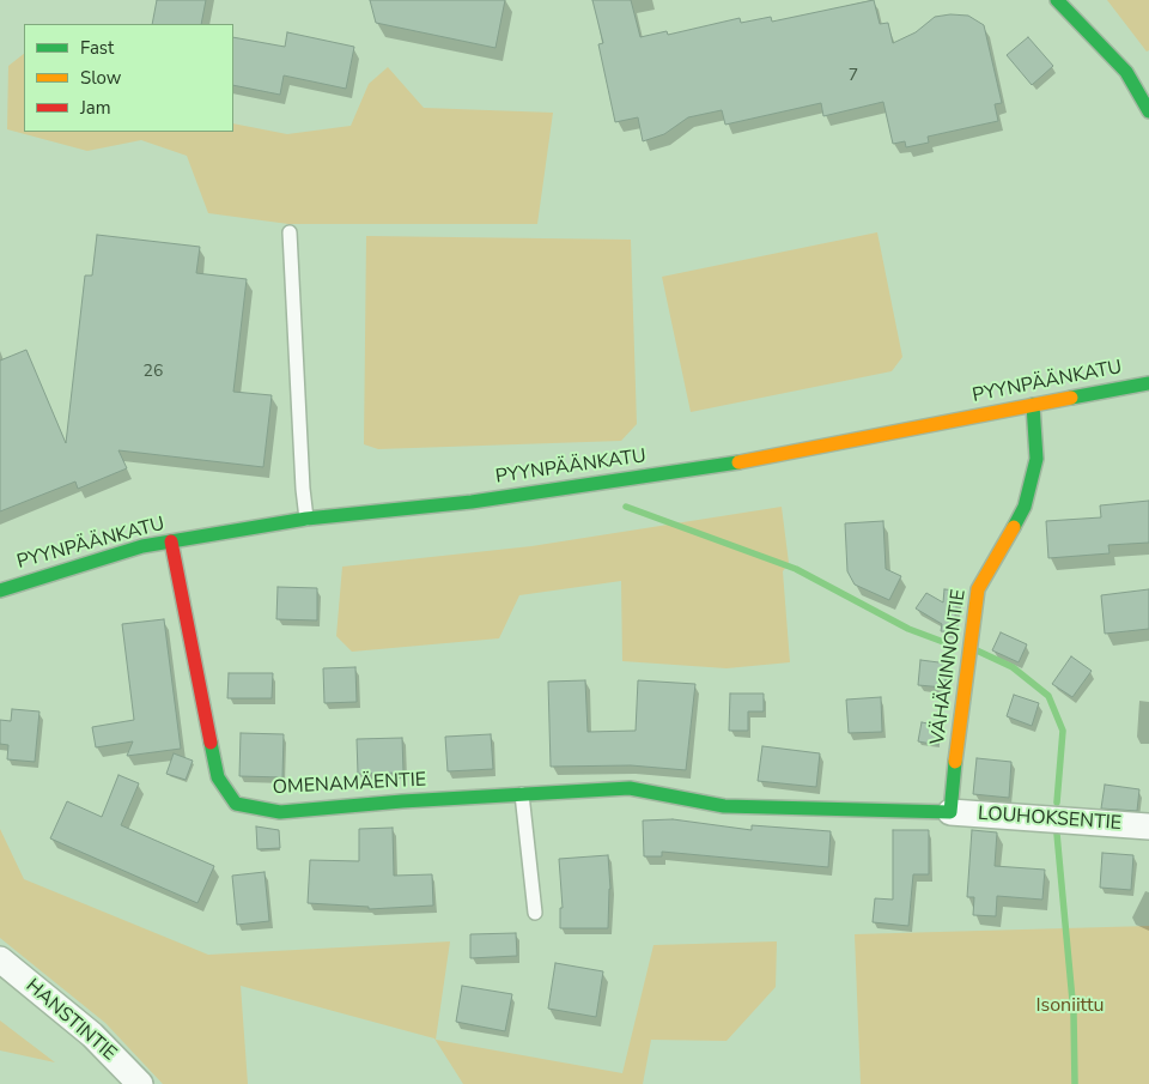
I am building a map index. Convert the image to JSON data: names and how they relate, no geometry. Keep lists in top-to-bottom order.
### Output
{
  "streets": {
    "street": [
      "PYYNPÄÄNKATU",
      "VÄHÄKINNONTIE",
      "OMENAMÄENTIE",
      "LOUHOKSENTIE",
      "HANSTINTIE"
    ]
  },
  "crossings": [
    ["PYYNPÄÄNKATU", "VÄHÄKINNONTIE"],
    ["PYYNPÄÄNKATU", "OMENAMÄENTIE"],
    ["VÄHÄKINNONTIE", "OMENAMÄENTIE"],
    ["VÄHÄKINNONTIE", "LOUHOKSENTIE"],
    ["OMENAMÄENTIE", "LOUHOKSENTIE"]
  ],
  "parks": ["Isoniittu"],
  "house_numbers": ["7", "26"],
  "legend": ["Fast", "Slow", "Jam"]
}
